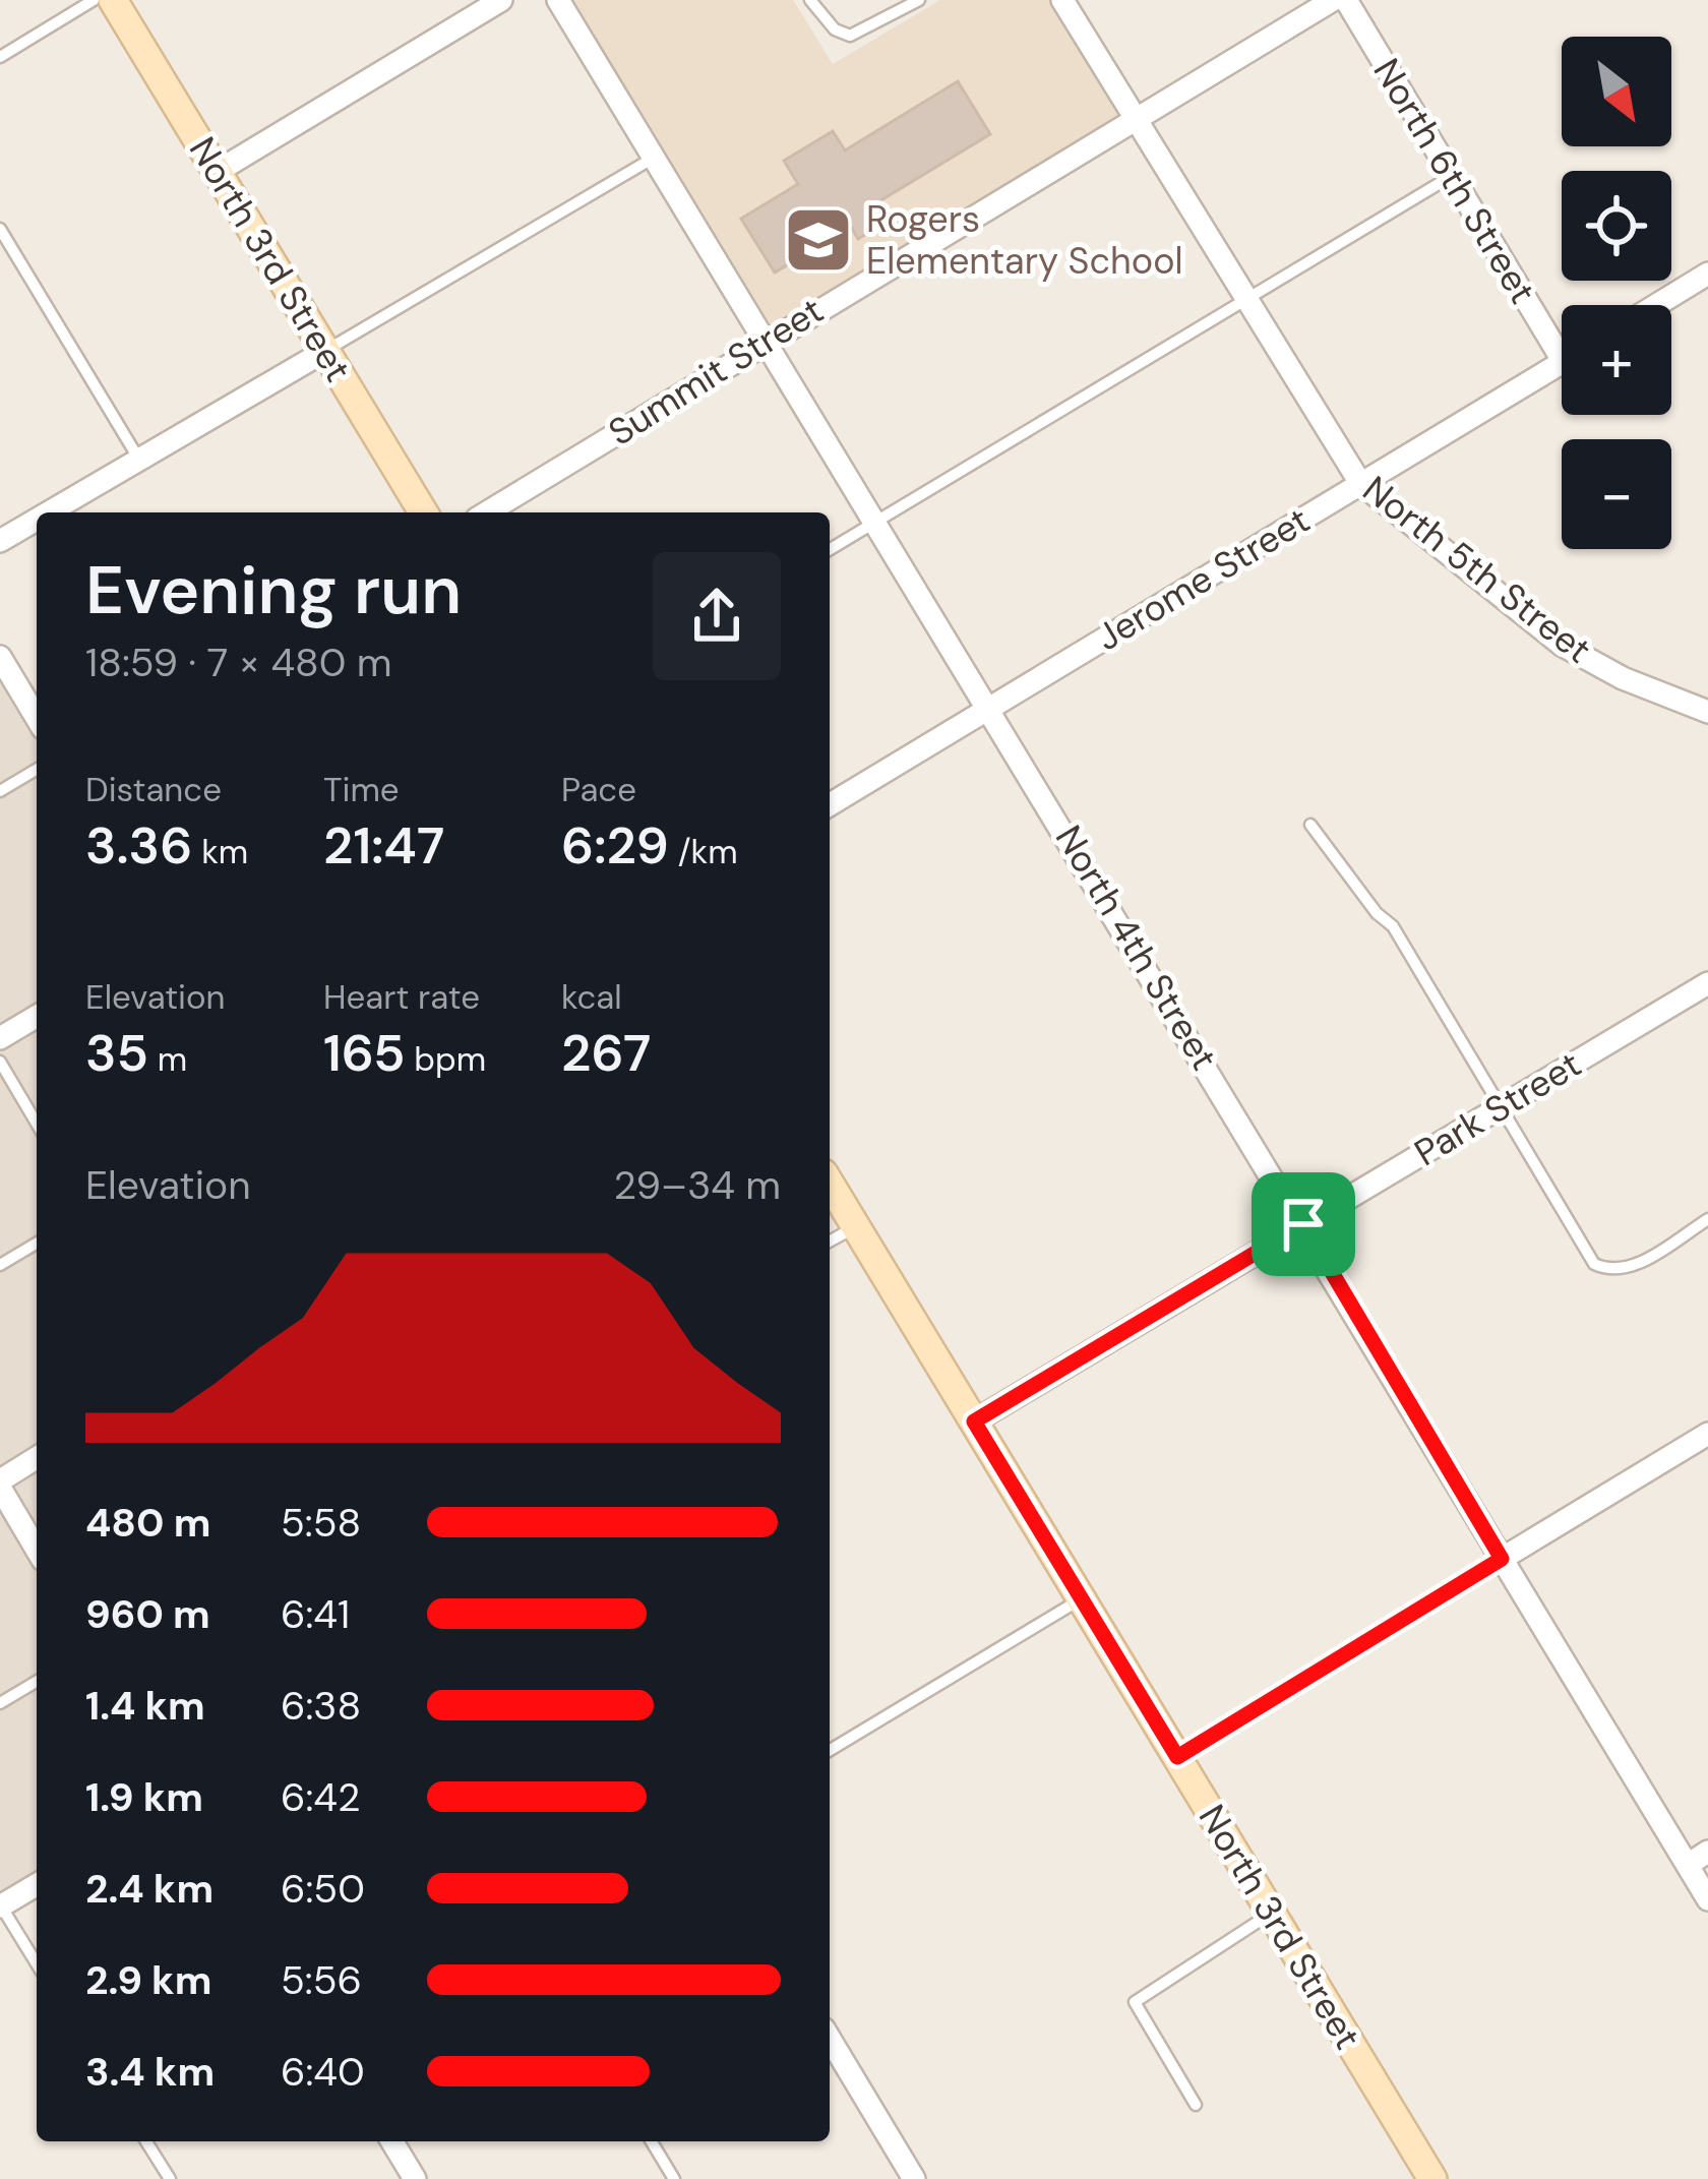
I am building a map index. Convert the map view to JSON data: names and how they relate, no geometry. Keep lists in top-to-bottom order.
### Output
{
  "streets": {
    "street": [
      "North 6th Street",
      "North 3rd Street",
      "Summit Street",
      "North 5th Street",
      "Jerome Street",
      "North 4th Street",
      "Park Street"
    ]
  },
  "crossings": [
    ["North 3rd Street", "Park Street"],
    ["Summit Street", "North 5th Street"],
    ["Summit Street", "North 4th Street"],
    ["North 5th Street", "Jerome Street"],
    ["Jerome Street", "North 4th Street"],
    ["North 4th Street", "Park Street"]
  ],
  "places": {
    "school or university": ["Rogers Elementary School"]
  },
  "north": "bottom right",
  "page": {
    "map_buttons": ["+", "−"],
    "heading": ["Evening run", "18:59 · 7 × 480 m"],
    "stats": [
      ["Distance", "3.36 km"],
      ["Time", "21:47"],
      ["Pace", "6:29 /km"],
      ["Elevation", "35 m"],
      ["Heart rate", "165 bpm"],
      ["kcal", "267"]
    ],
    "chart": ["Elevation", "29–34 m"],
    "list": [
      {
        "name": "480 m",
        "note": "5:58"
      },
      {
        "name": "960 m",
        "note": "6:41"
      },
      {
        "name": "1.4 km",
        "note": "6:38"
      },
      {
        "name": "1.9 km",
        "note": "6:42"
      },
      {
        "name": "2.4 km",
        "note": "6:50"
      },
      {
        "name": "2.9 km",
        "note": "5:56"
      },
      {
        "name": "3.4 km",
        "note": "6:40"
      }
    ]
  }
}
